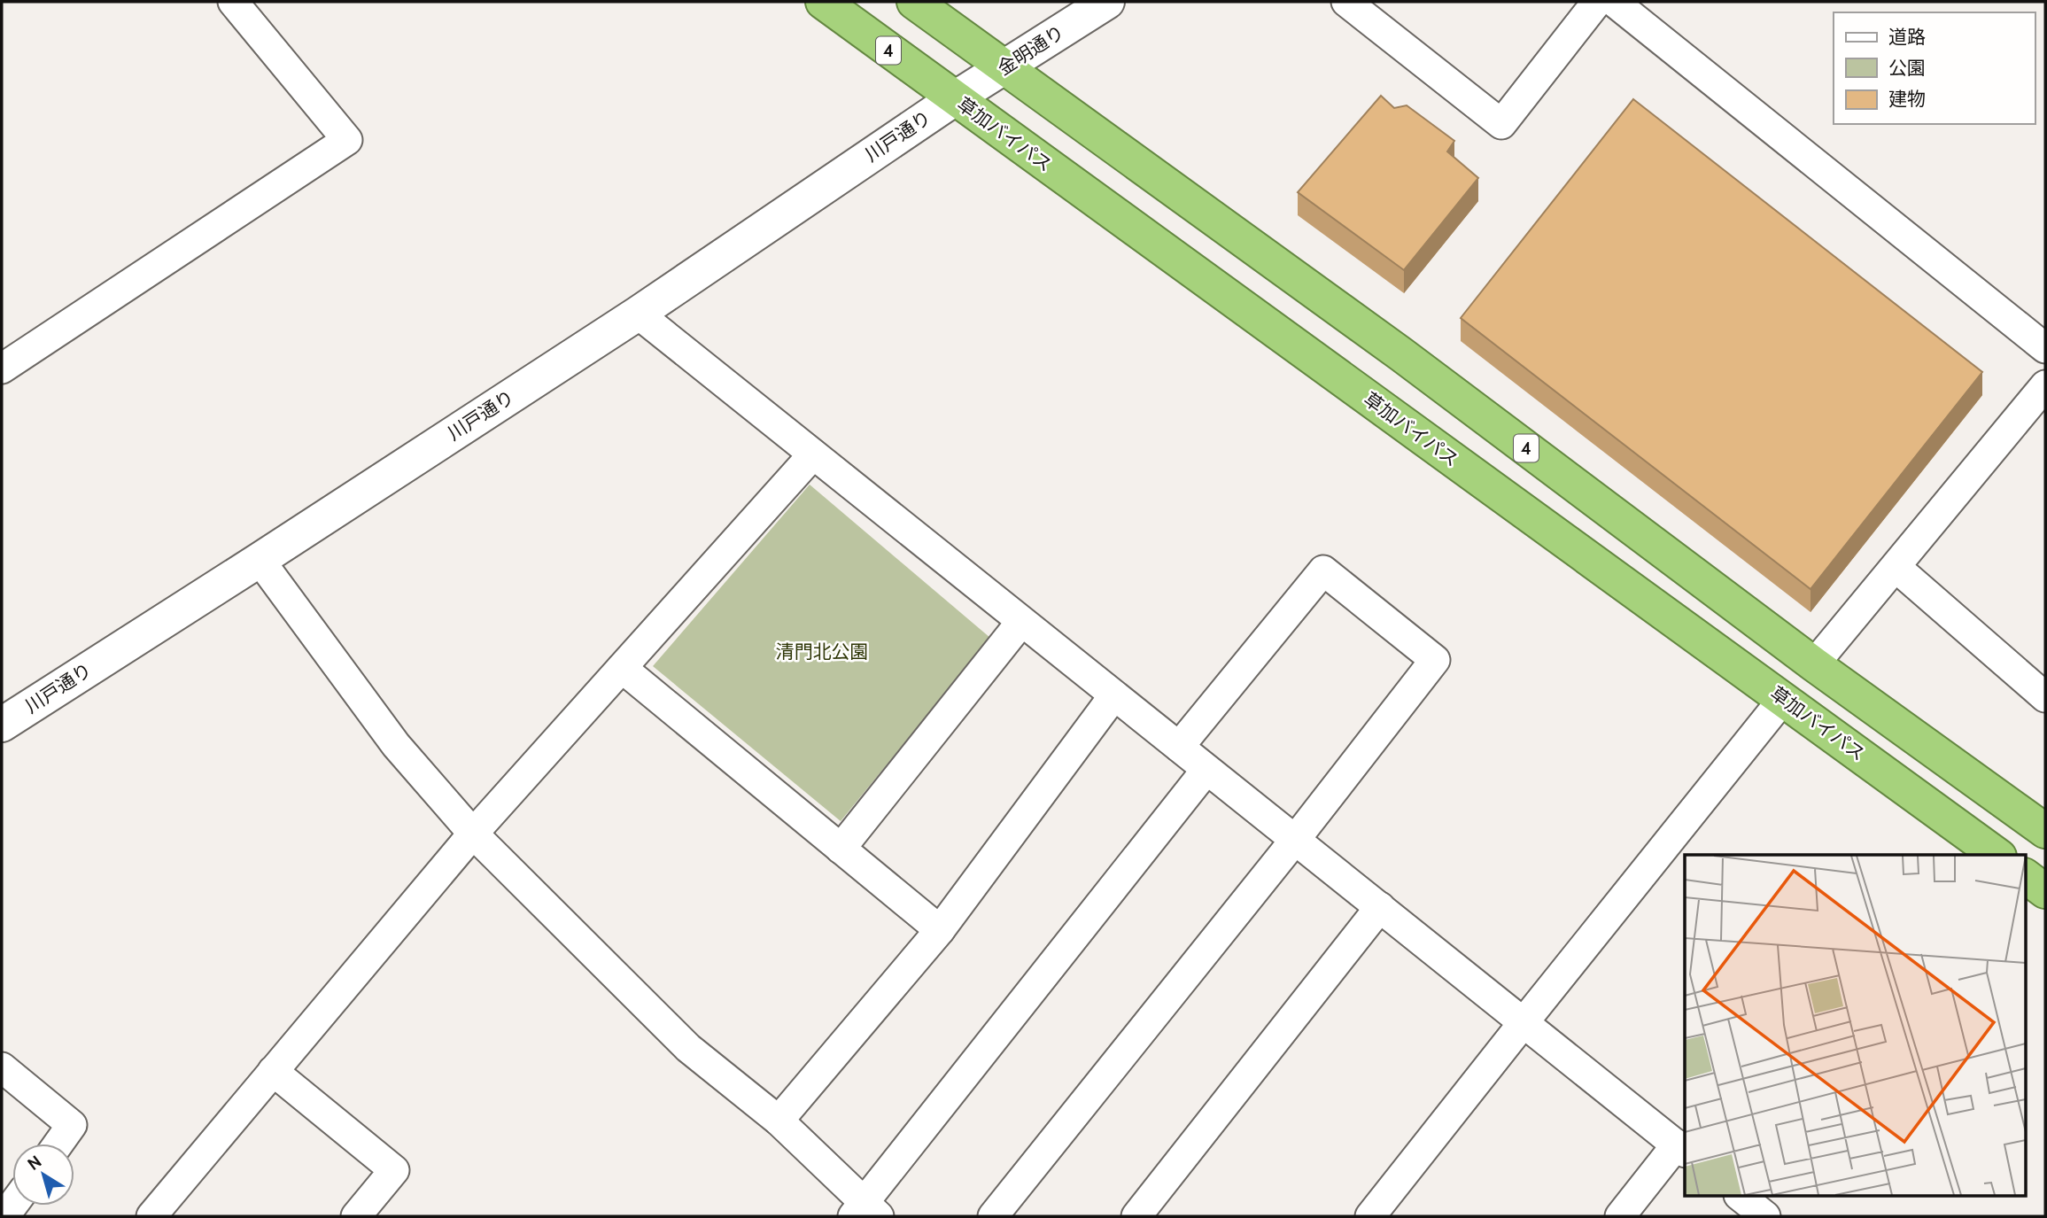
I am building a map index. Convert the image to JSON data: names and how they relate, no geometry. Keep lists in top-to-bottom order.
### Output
{
  "streets": {
    "highway": ["4", "草加バイパス"],
    "street": ["金明通り", "川戸通り"]
  },
  "crossings": [
    ["4", "金明通り"],
    ["金明通り", "草加バイパス"],
    ["金明通り", "川戸通り"],
    ["草加バイパス", "川戸通り"]
  ],
  "parks": ["清門北公園"],
  "legend": ["道路", "公園", "建物"],
  "north": "top left"
}
